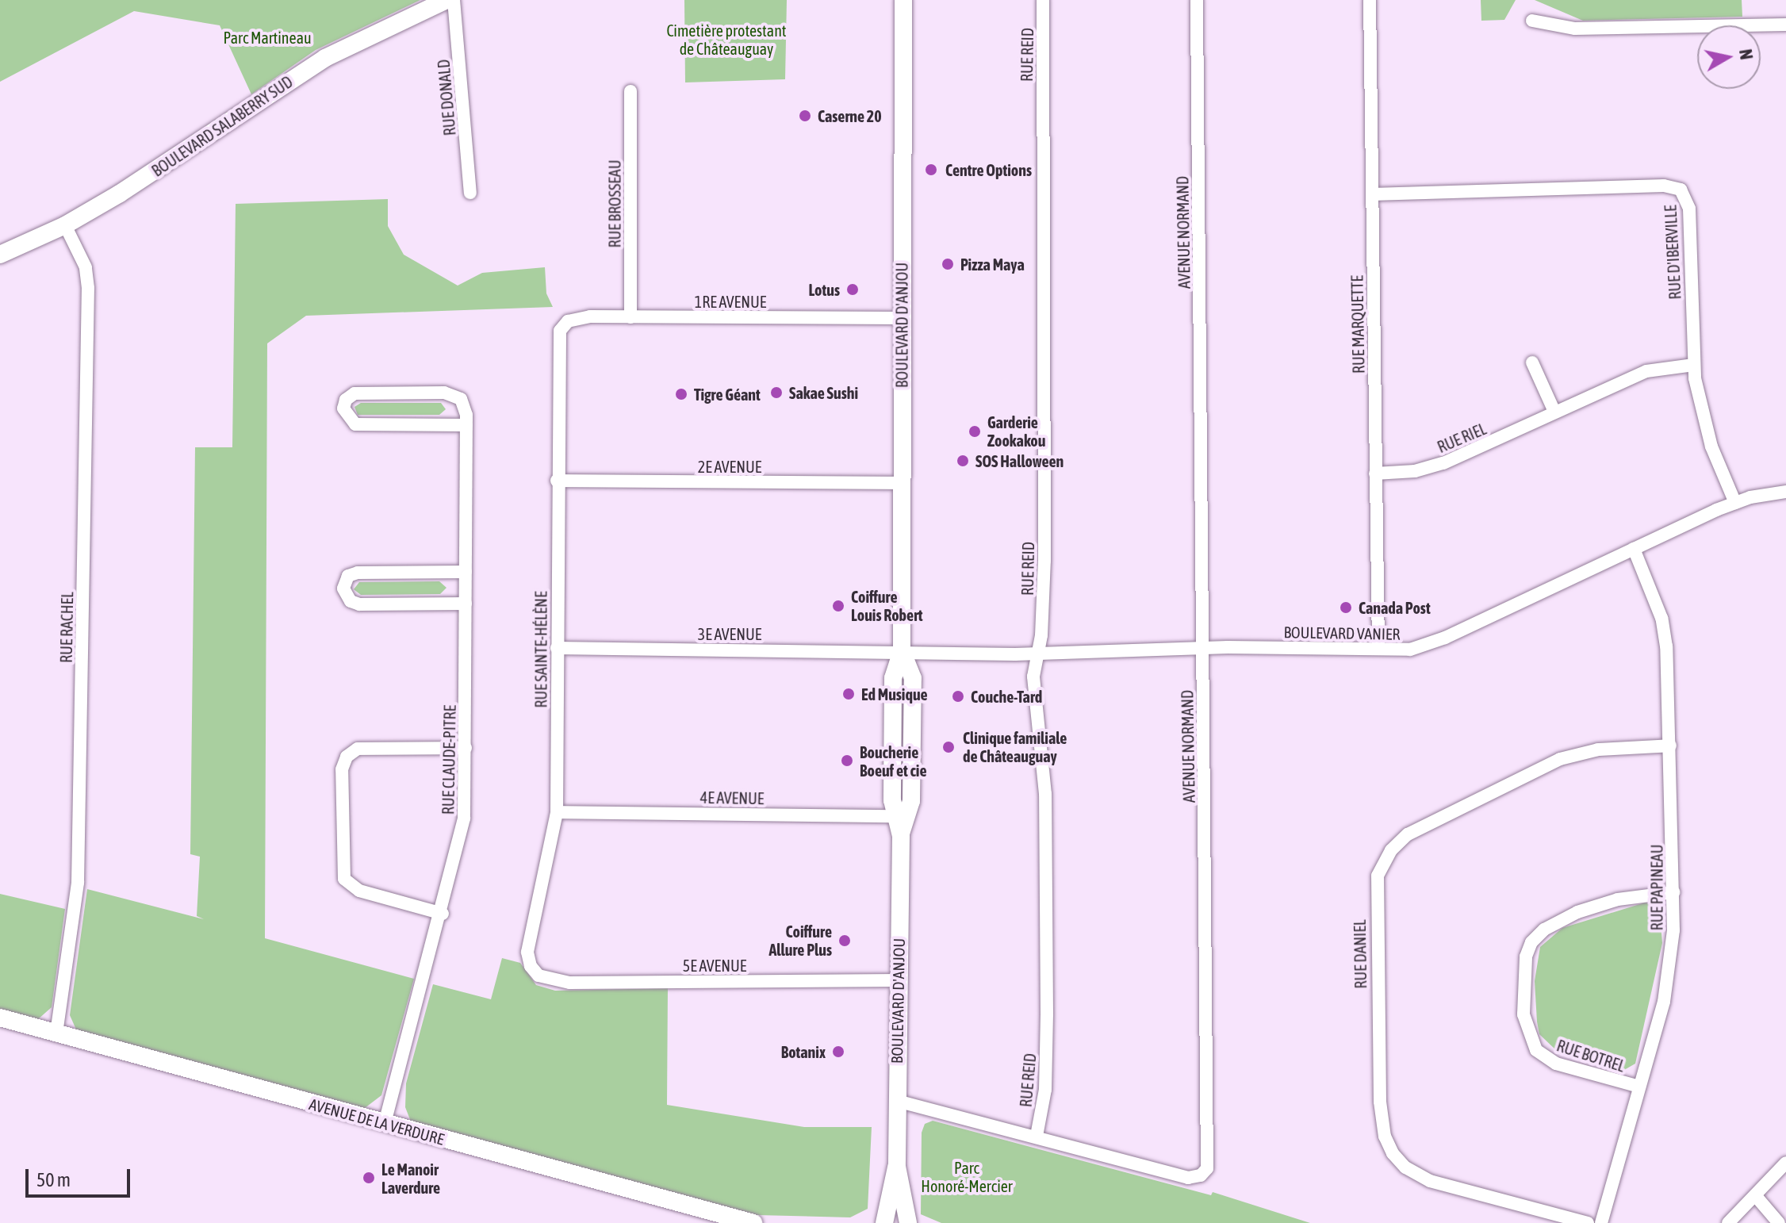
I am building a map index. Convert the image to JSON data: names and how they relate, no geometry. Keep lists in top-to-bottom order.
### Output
{
  "streets": {
    "street": [
      "RUE REID",
      "RUE DONALD",
      "BOULEVARD SALABERRY SUD",
      "RUE BROSSEAU",
      "AVENUE NORMAND",
      "RUE D'IBERVILLE",
      "1RE AVENUE",
      "RUE MARQUETTE",
      "BOULEVARD D'ANJOU",
      "RUE RIEL",
      "2E AVENUE",
      "RUE RACHEL",
      "BOULEVARD VANIER",
      "3E AVENUE",
      "RUE SAINTE-HÉLÈNE",
      "RUE CLAUDE-PITRE",
      "4E AVENUE",
      "RUE PAPINEAU",
      "RUE DANIEL",
      "5E AVENUE",
      "RUE BOTREL",
      "AVENUE DE LA VERDURE"
    ]
  },
  "crossings": [
    ["RUE REID", "AVENUE NORMAND"],
    ["RUE REID", "BOULEVARD VANIER"],
    ["BOULEVARD SALABERRY SUD", "RUE RACHEL"],
    ["RUE BROSSEAU", "1RE AVENUE"],
    ["AVENUE NORMAND", "BOULEVARD D'ANJOU"],
    ["AVENUE NORMAND", "BOULEVARD VANIER"],
    ["RUE D'IBERVILLE", "RUE MARQUETTE"],
    ["RUE D'IBERVILLE", "RUE RIEL"],
    ["RUE D'IBERVILLE", "BOULEVARD VANIER"],
    ["1RE AVENUE", "BOULEVARD D'ANJOU"],
    ["1RE AVENUE", "RUE SAINTE-HÉLÈNE"],
    ["RUE MARQUETTE", "RUE RIEL"],
    ["RUE MARQUETTE", "BOULEVARD VANIER"],
    ["BOULEVARD D'ANJOU", "2E AVENUE"],
    ["BOULEVARD D'ANJOU", "BOULEVARD VANIER"],
    ["BOULEVARD D'ANJOU", "3E AVENUE"],
    ["BOULEVARD D'ANJOU", "4E AVENUE"],
    ["BOULEVARD D'ANJOU", "5E AVENUE"],
    ["2E AVENUE", "RUE SAINTE-HÉLÈNE"],
    ["RUE RACHEL", "AVENUE DE LA VERDURE"],
    ["BOULEVARD VANIER", "3E AVENUE"],
    ["BOULEVARD VANIER", "RUE PAPINEAU"],
    ["3E AVENUE", "RUE SAINTE-HÉLÈNE"],
    ["RUE SAINTE-HÉLÈNE", "4E AVENUE"],
    ["RUE SAINTE-HÉLÈNE", "5E AVENUE"],
    ["RUE CLAUDE-PITRE", "AVENUE DE LA VERDURE"],
    ["RUE PAPINEAU", "RUE DANIEL"],
    ["RUE PAPINEAU", "RUE BOTREL"]
  ],
  "parks": ["Cimetière protestant de Châteauguay", "Parc Martineau", "Parc Honoré-Mercier"],
  "places": [
    "Caserne 20",
    "Centre Options",
    "Pizza Maya",
    "Lotus",
    "Sakae Sushi",
    "Tigre Géant",
    "Garderie Zookakou",
    "SOS Halloween",
    "Coiffure Louis Robert",
    "Canada Post",
    "Ed Musique",
    "Couche-Tard",
    "Clinique familiale de Châteauguay",
    "Boucherie Boeuf et cie",
    "Coiffure Allure Plus",
    "Botanix",
    "Le Manoir Laverdure"
  ],
  "scale_bar": "50 m",
  "north": "right"
}
